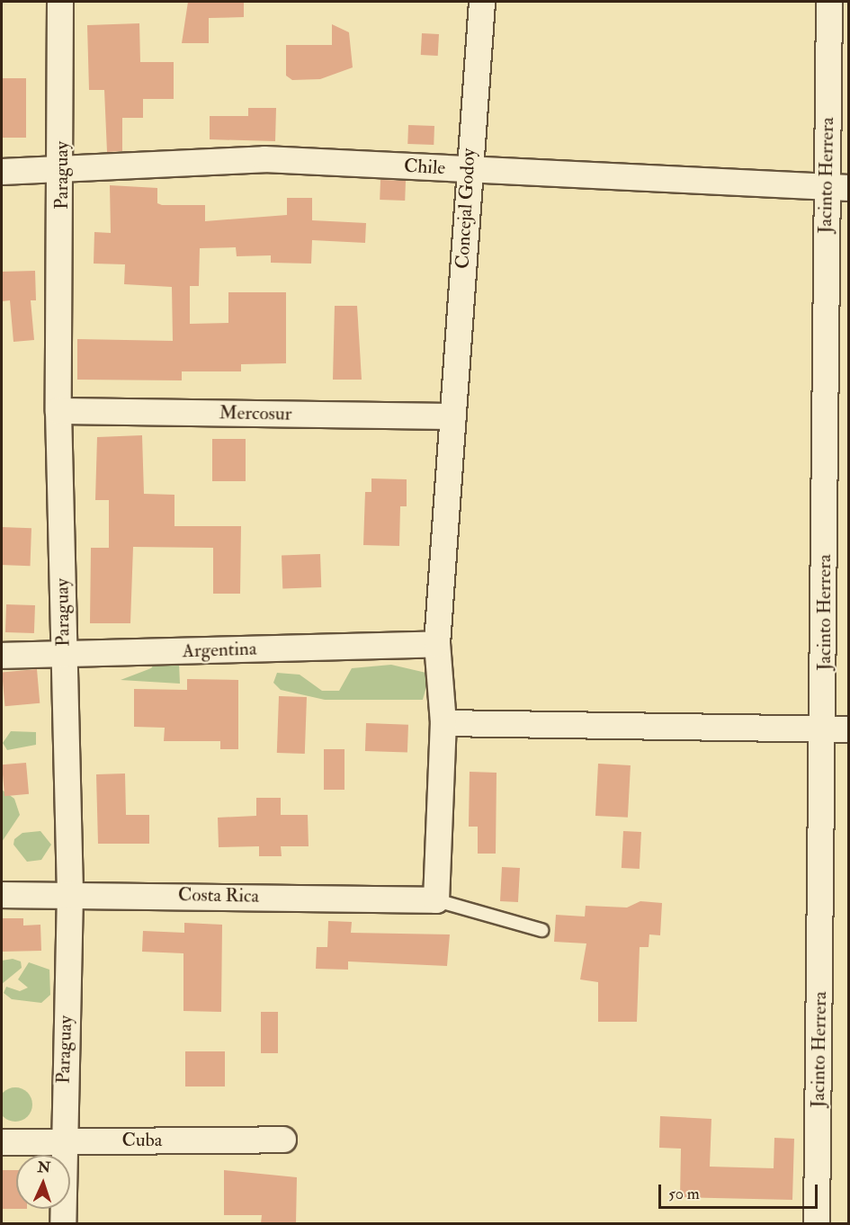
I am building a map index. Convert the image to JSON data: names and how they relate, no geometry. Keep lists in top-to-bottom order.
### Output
{
  "streets": {
    "street": [
      "Chile",
      "Paraguay",
      "Jacinto Herrera",
      "Concejal Godoy",
      "Mercosur",
      "Argentina",
      "Costa Rica",
      "Cuba"
    ]
  },
  "crossings": [
    ["Chile", "Paraguay"],
    ["Chile", "Jacinto Herrera"],
    ["Chile", "Concejal Godoy"],
    ["Paraguay", "Mercosur"],
    ["Paraguay", "Argentina"],
    ["Paraguay", "Costa Rica"],
    ["Paraguay", "Cuba"],
    ["Concejal Godoy", "Mercosur"],
    ["Concejal Godoy", "Argentina"],
    ["Concejal Godoy", "Costa Rica"]
  ],
  "scale_bar": "50 m",
  "north": "top"
}
